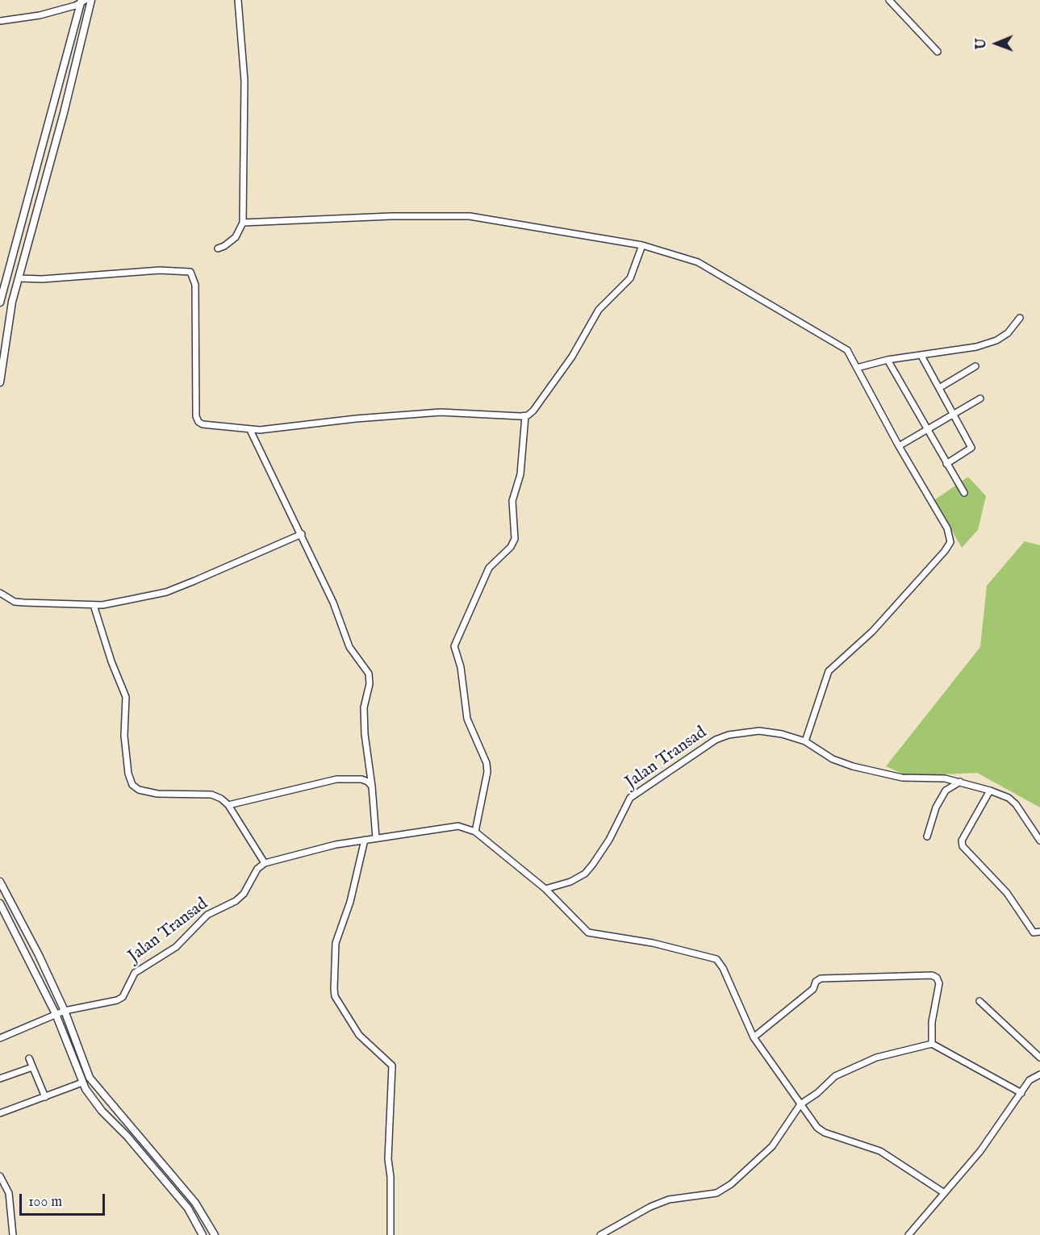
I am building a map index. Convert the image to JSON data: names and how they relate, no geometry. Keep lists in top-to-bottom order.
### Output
{
  "streets": {
    "street": ["Jalan Transad"]
  },
  "scale_bar": "100 m",
  "north": "left"
}
